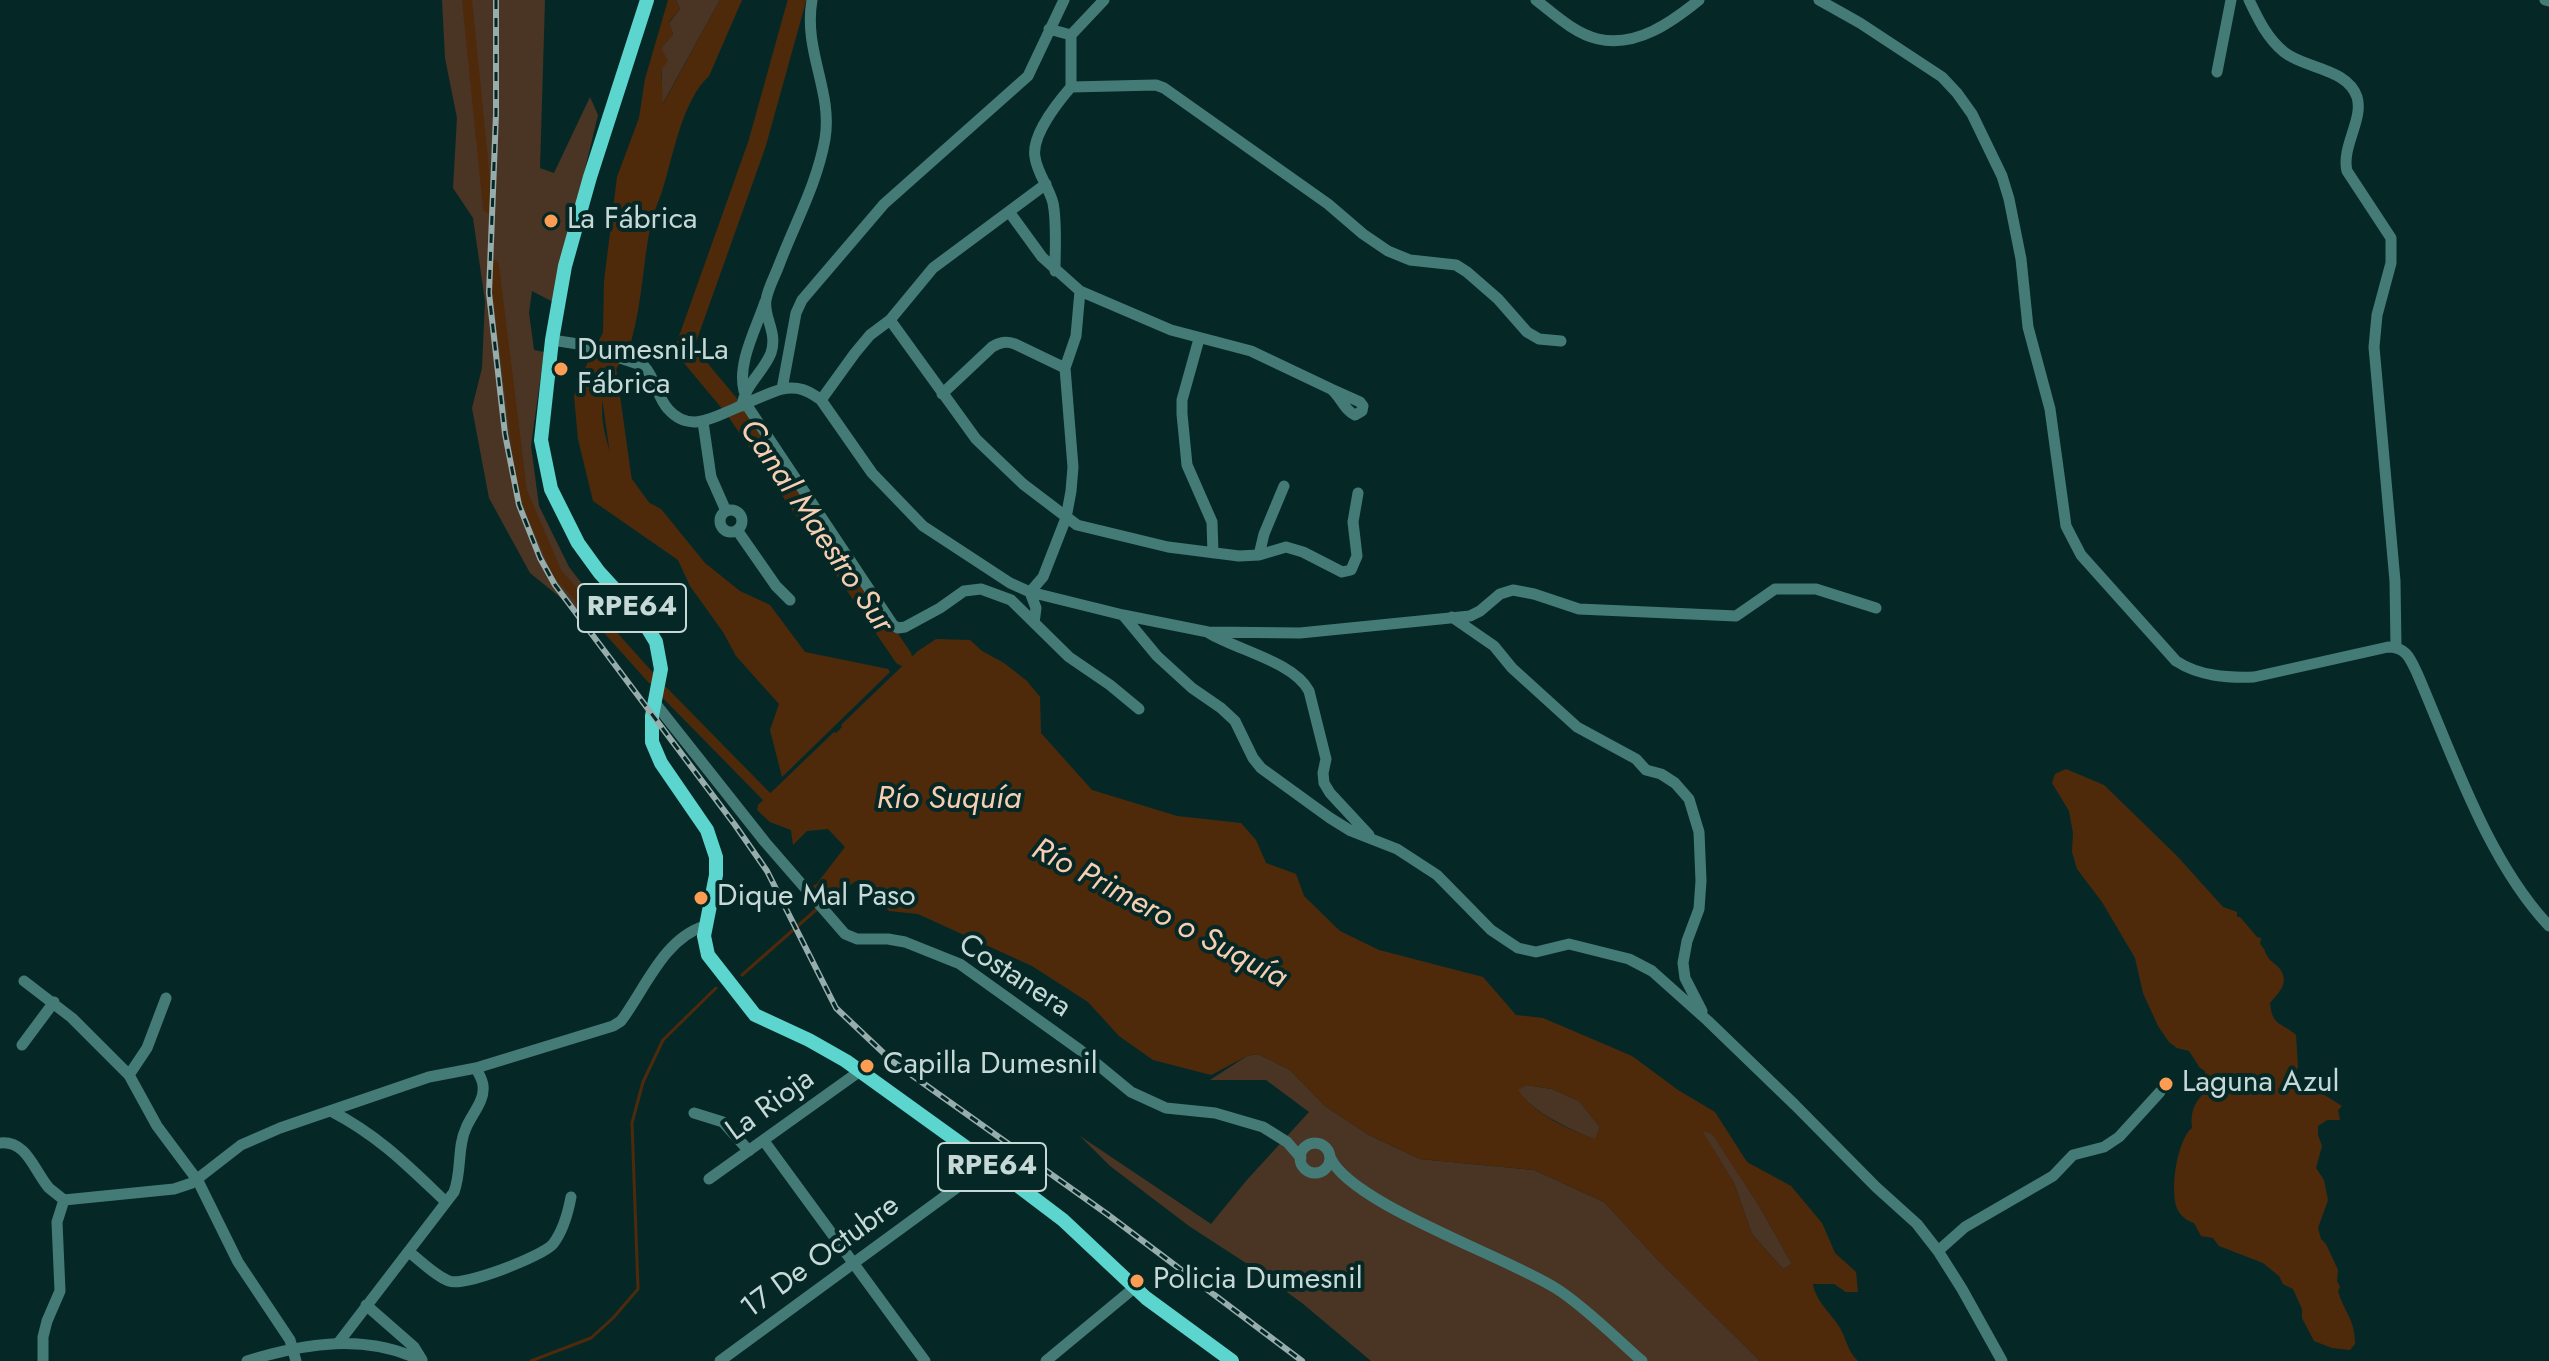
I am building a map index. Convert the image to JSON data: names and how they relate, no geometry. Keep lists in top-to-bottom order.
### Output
{
  "streets": {
    "main road": ["RPE64"],
    "street": ["Costanera", "La Rioja", "17 De Octubre"]
  },
  "crossings": [
    ["RPE64", "Costanera"],
    ["RPE64", "La Rioja"],
    ["RPE64", "17 De Octubre"]
  ],
  "water": ["Canal Maestro Sur", "Río Suquía", "Río Primero o Suquía"],
  "places": [
    "La Fábrica",
    "Dumesnil-La Fábrica",
    "Dique Mal Paso",
    "Capilla Dumesnil",
    "Laguna Azul",
    "Policia Dumesnil"
  ]
}
